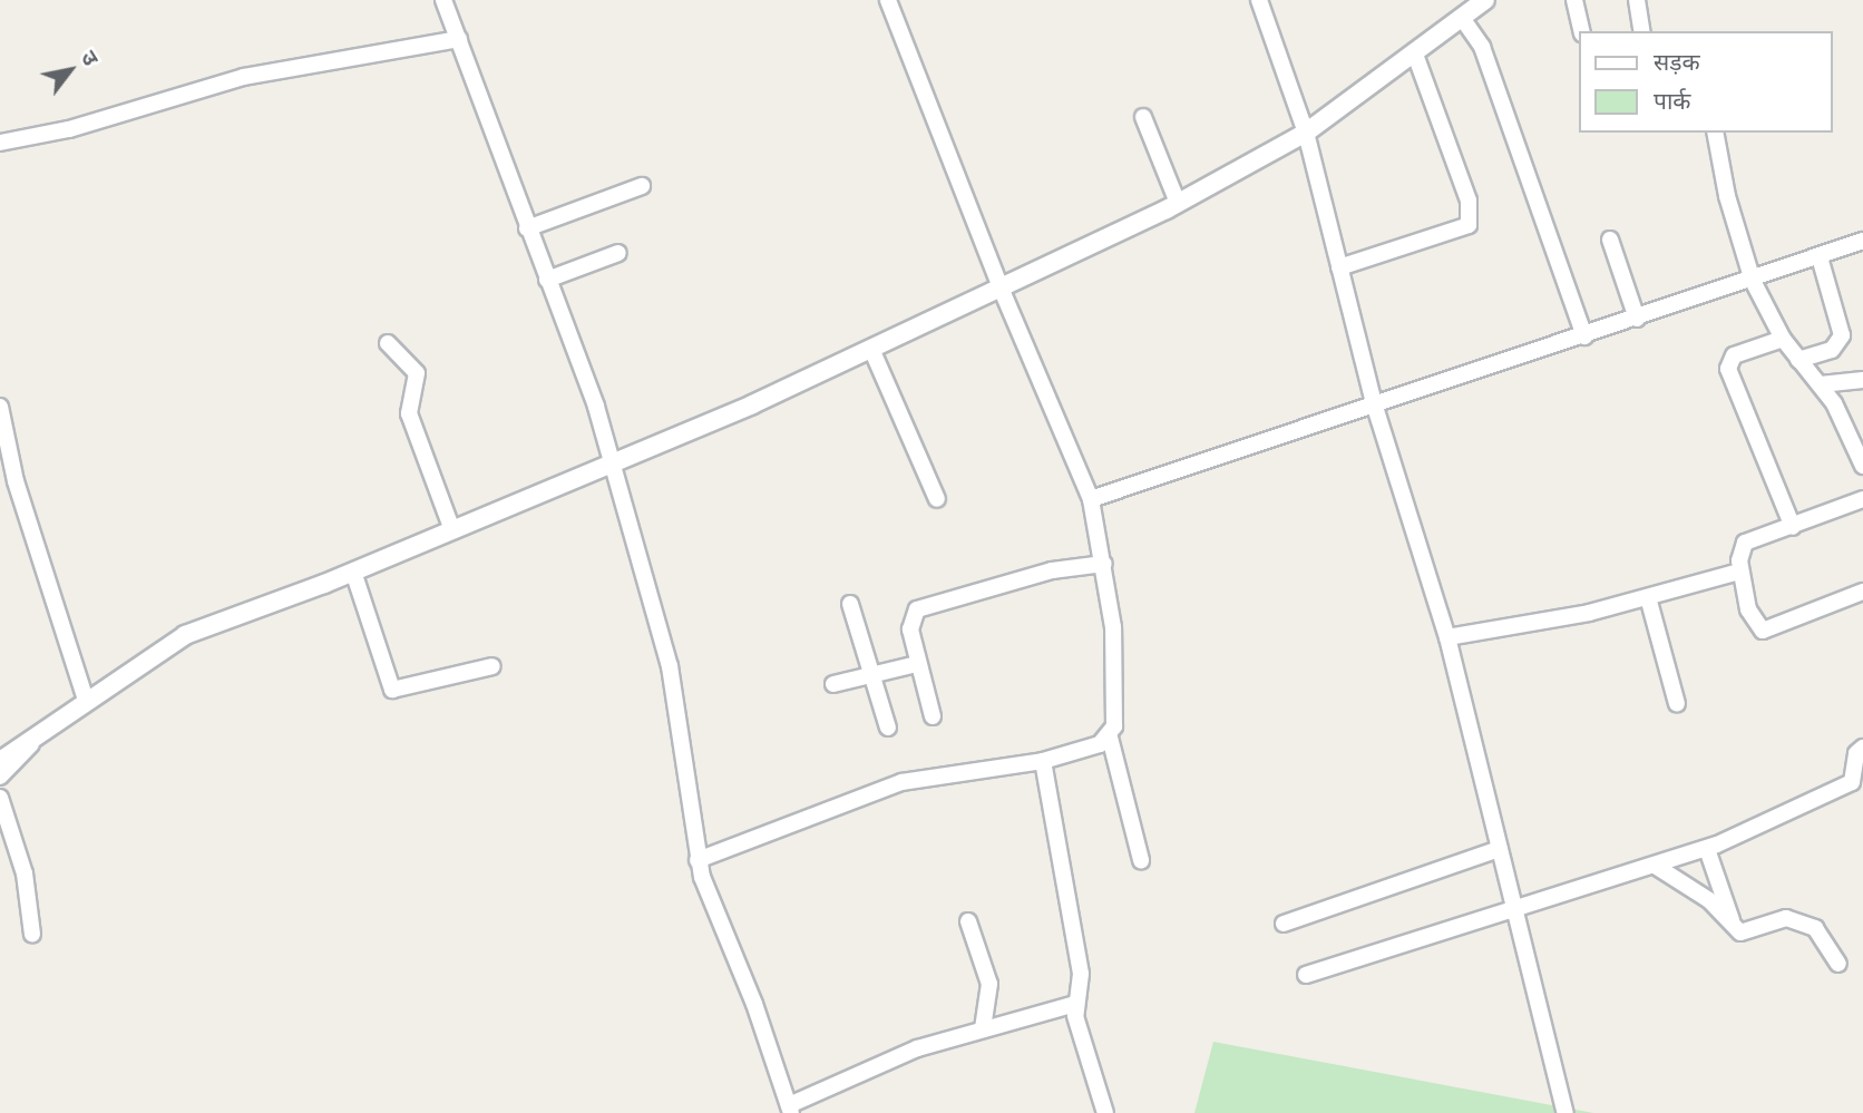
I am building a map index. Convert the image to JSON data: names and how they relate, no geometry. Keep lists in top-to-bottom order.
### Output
{
  "legend": ["सड़क", "पार्क"],
  "north": "top right"
}
